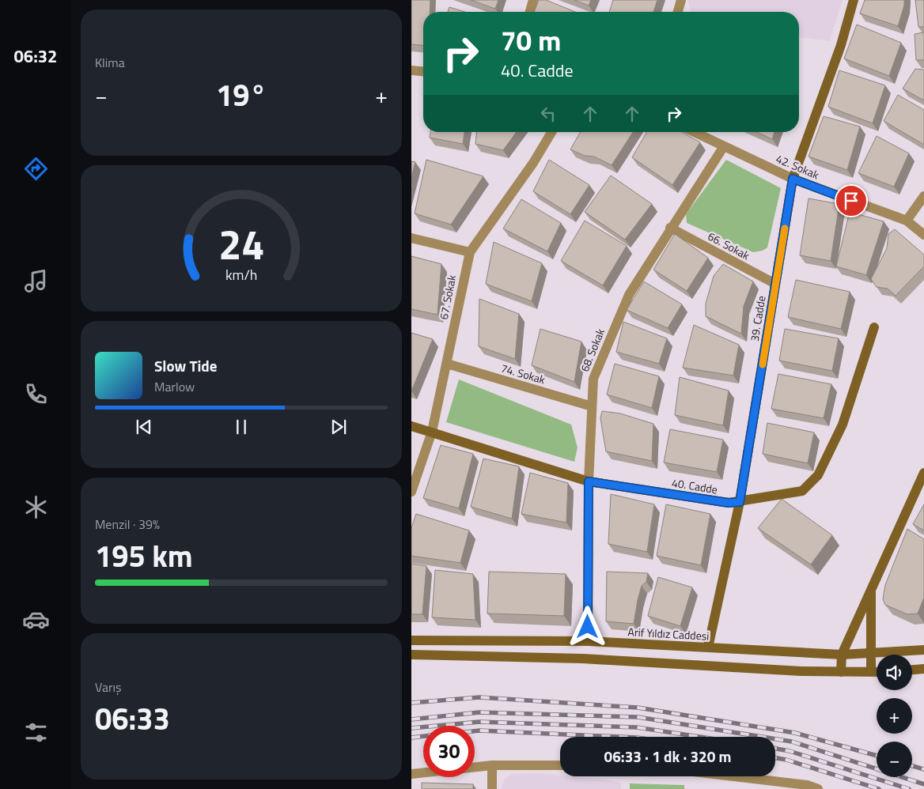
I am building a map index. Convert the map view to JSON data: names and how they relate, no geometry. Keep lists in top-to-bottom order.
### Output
{
  "streets": {
    "street": [
      "42. Sokak",
      "66. Sokak",
      "67. Sokak",
      "39. Cadde",
      "68. Sokak",
      "74. Sokak",
      "40. Cadde",
      "Arif Yıldız Caddesi"
    ]
  },
  "crossings": [
    ["42. Sokak", "39. Cadde"],
    ["42. Sokak", "68. Sokak"],
    ["66. Sokak", "39. Cadde"],
    ["66. Sokak", "68. Sokak"],
    ["67. Sokak", "74. Sokak"],
    ["67. Sokak", "40. Cadde"],
    ["39. Cadde", "40. Cadde"],
    ["39. Cadde", "Arif Yıldız Caddesi"],
    ["68. Sokak", "74. Sokak"],
    ["68. Sokak", "40. Cadde"],
    ["68. Sokak", "Arif Yıldız Caddesi"]
  ],
  "page": {
    "tabs": "06:32",
    "tile": [
      "Klima",
      ["Menzil · 39%", "195 km"],
      ["Varış", "06:33"]
    ],
    "turn": ["70 m", "40. Cadde"],
    "heat": ["−", "19°", "+"],
    "song": ["Slow Tide", "Marlow"],
    "map_buttons": ["+", "−"],
    "limit": "30",
    "trip": "06:33 · 1 dk · 320 m",
    "gauge": ["24", "km/h"]
  }
}
